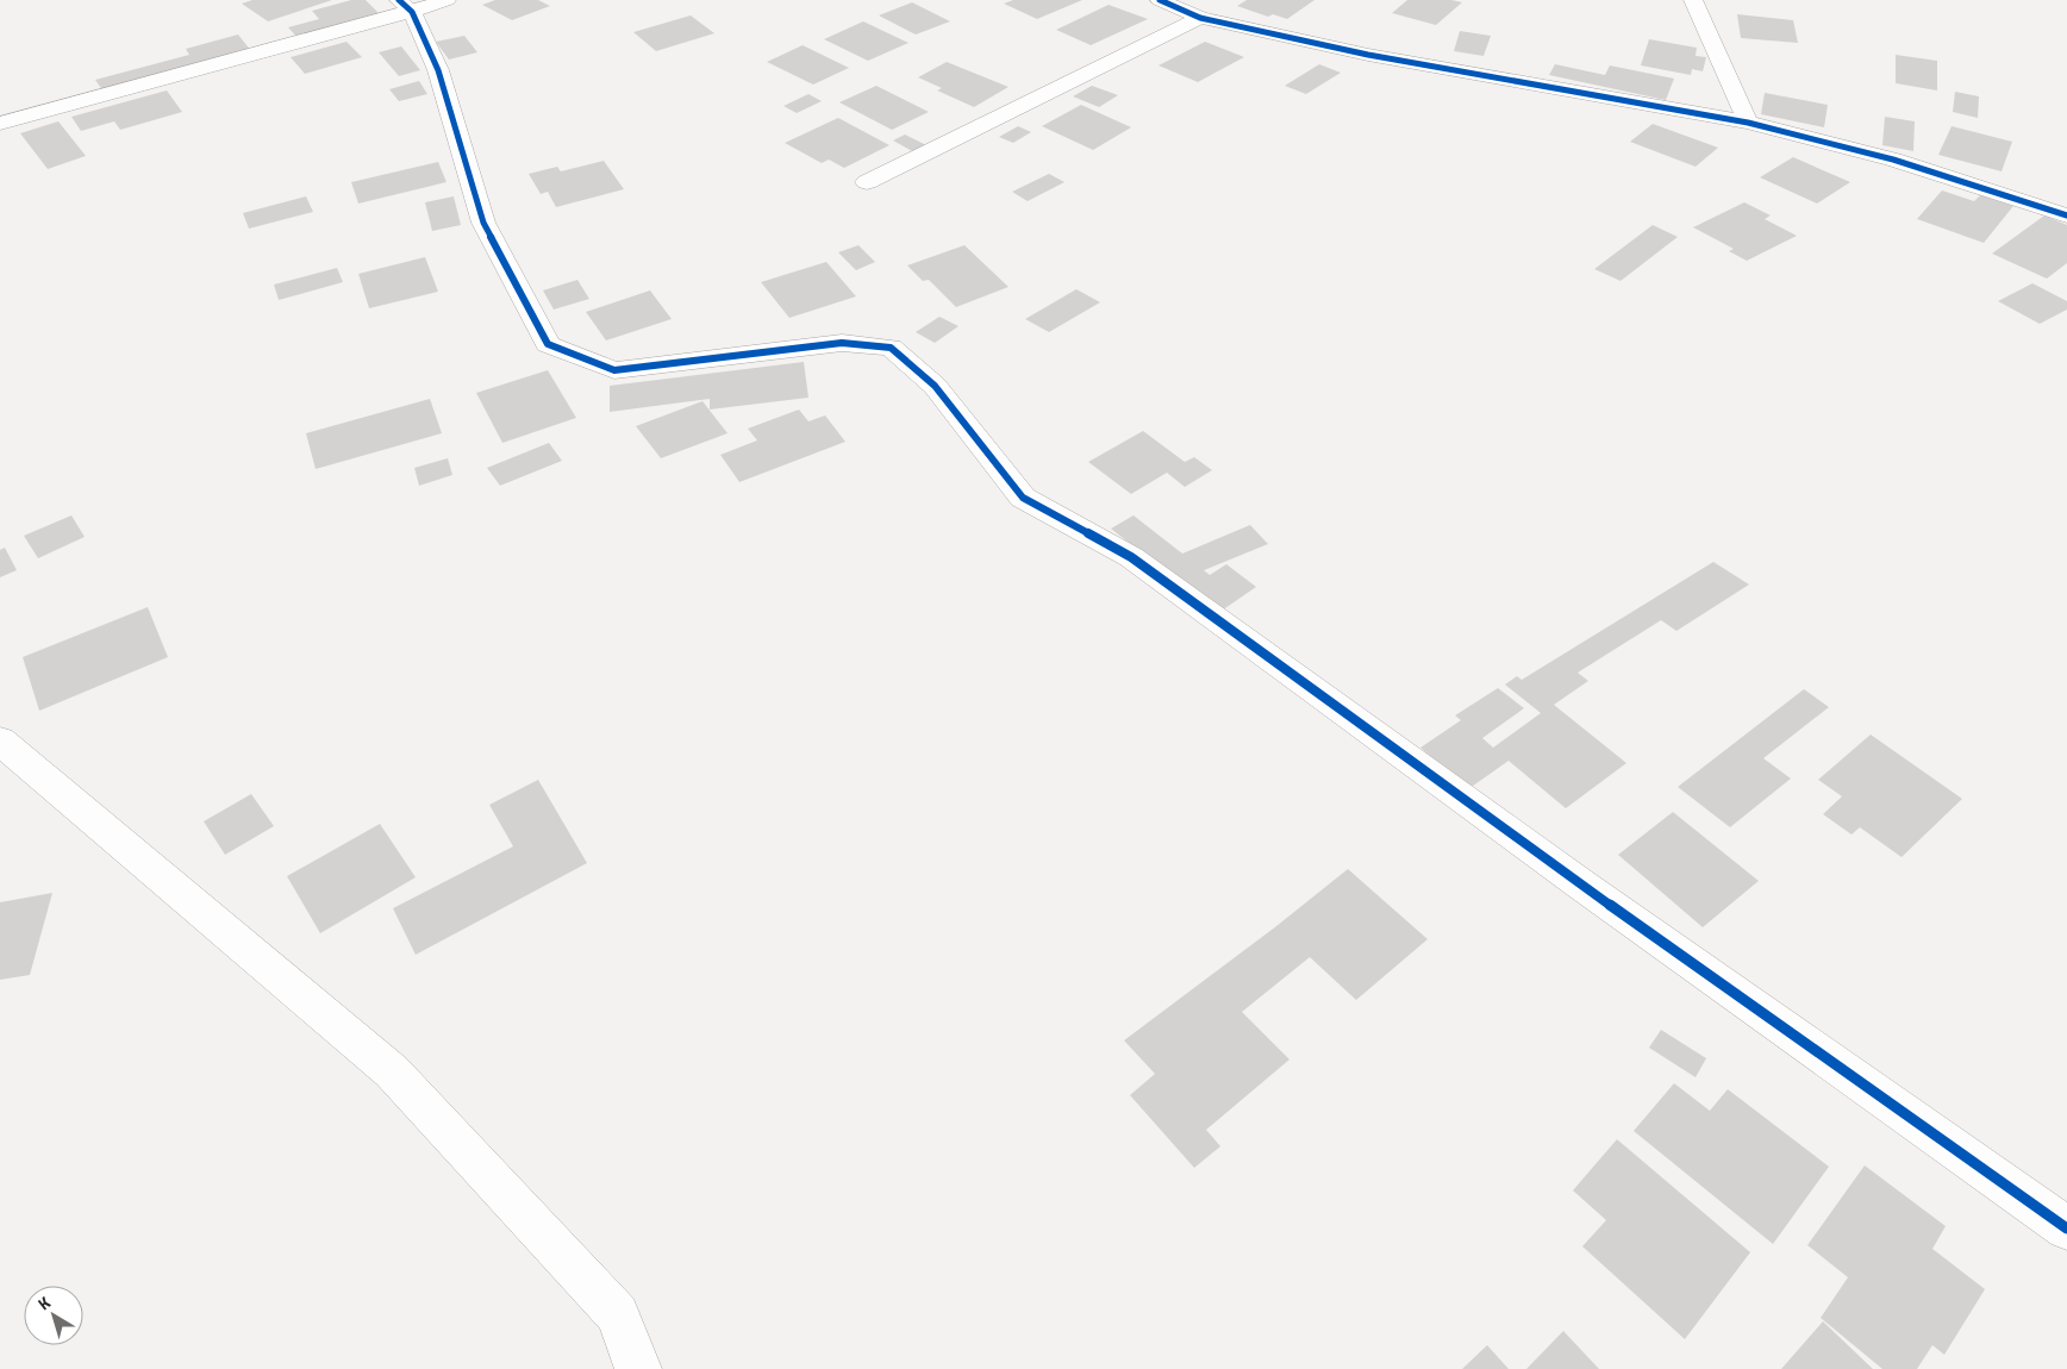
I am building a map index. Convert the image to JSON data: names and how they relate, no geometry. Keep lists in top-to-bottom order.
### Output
{
  "north": "top left"
}
